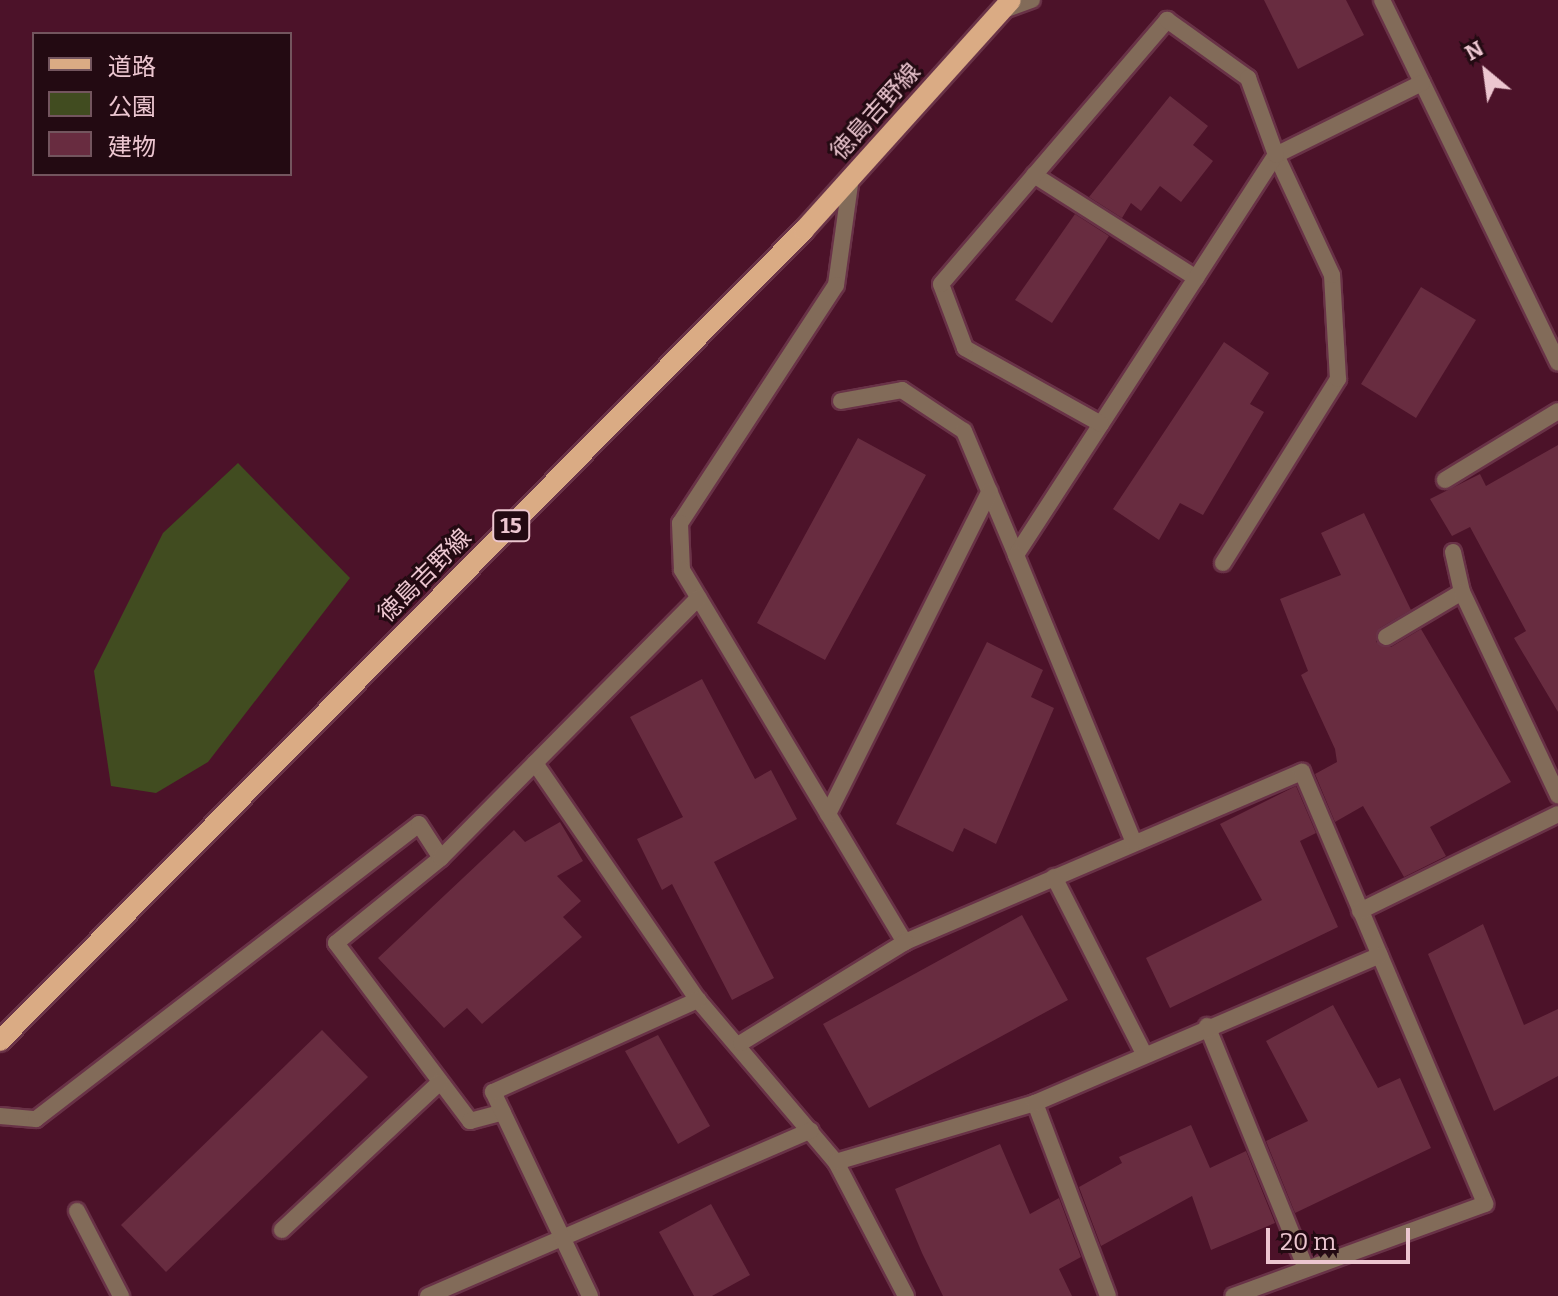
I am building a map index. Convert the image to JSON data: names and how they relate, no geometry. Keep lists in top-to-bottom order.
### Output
{
  "streets": {
    "main road": ["徳島吉野線", "15"]
  },
  "legend": ["道路", "公園", "建物"],
  "scale_bar": "20 m",
  "north": "top left"
}
